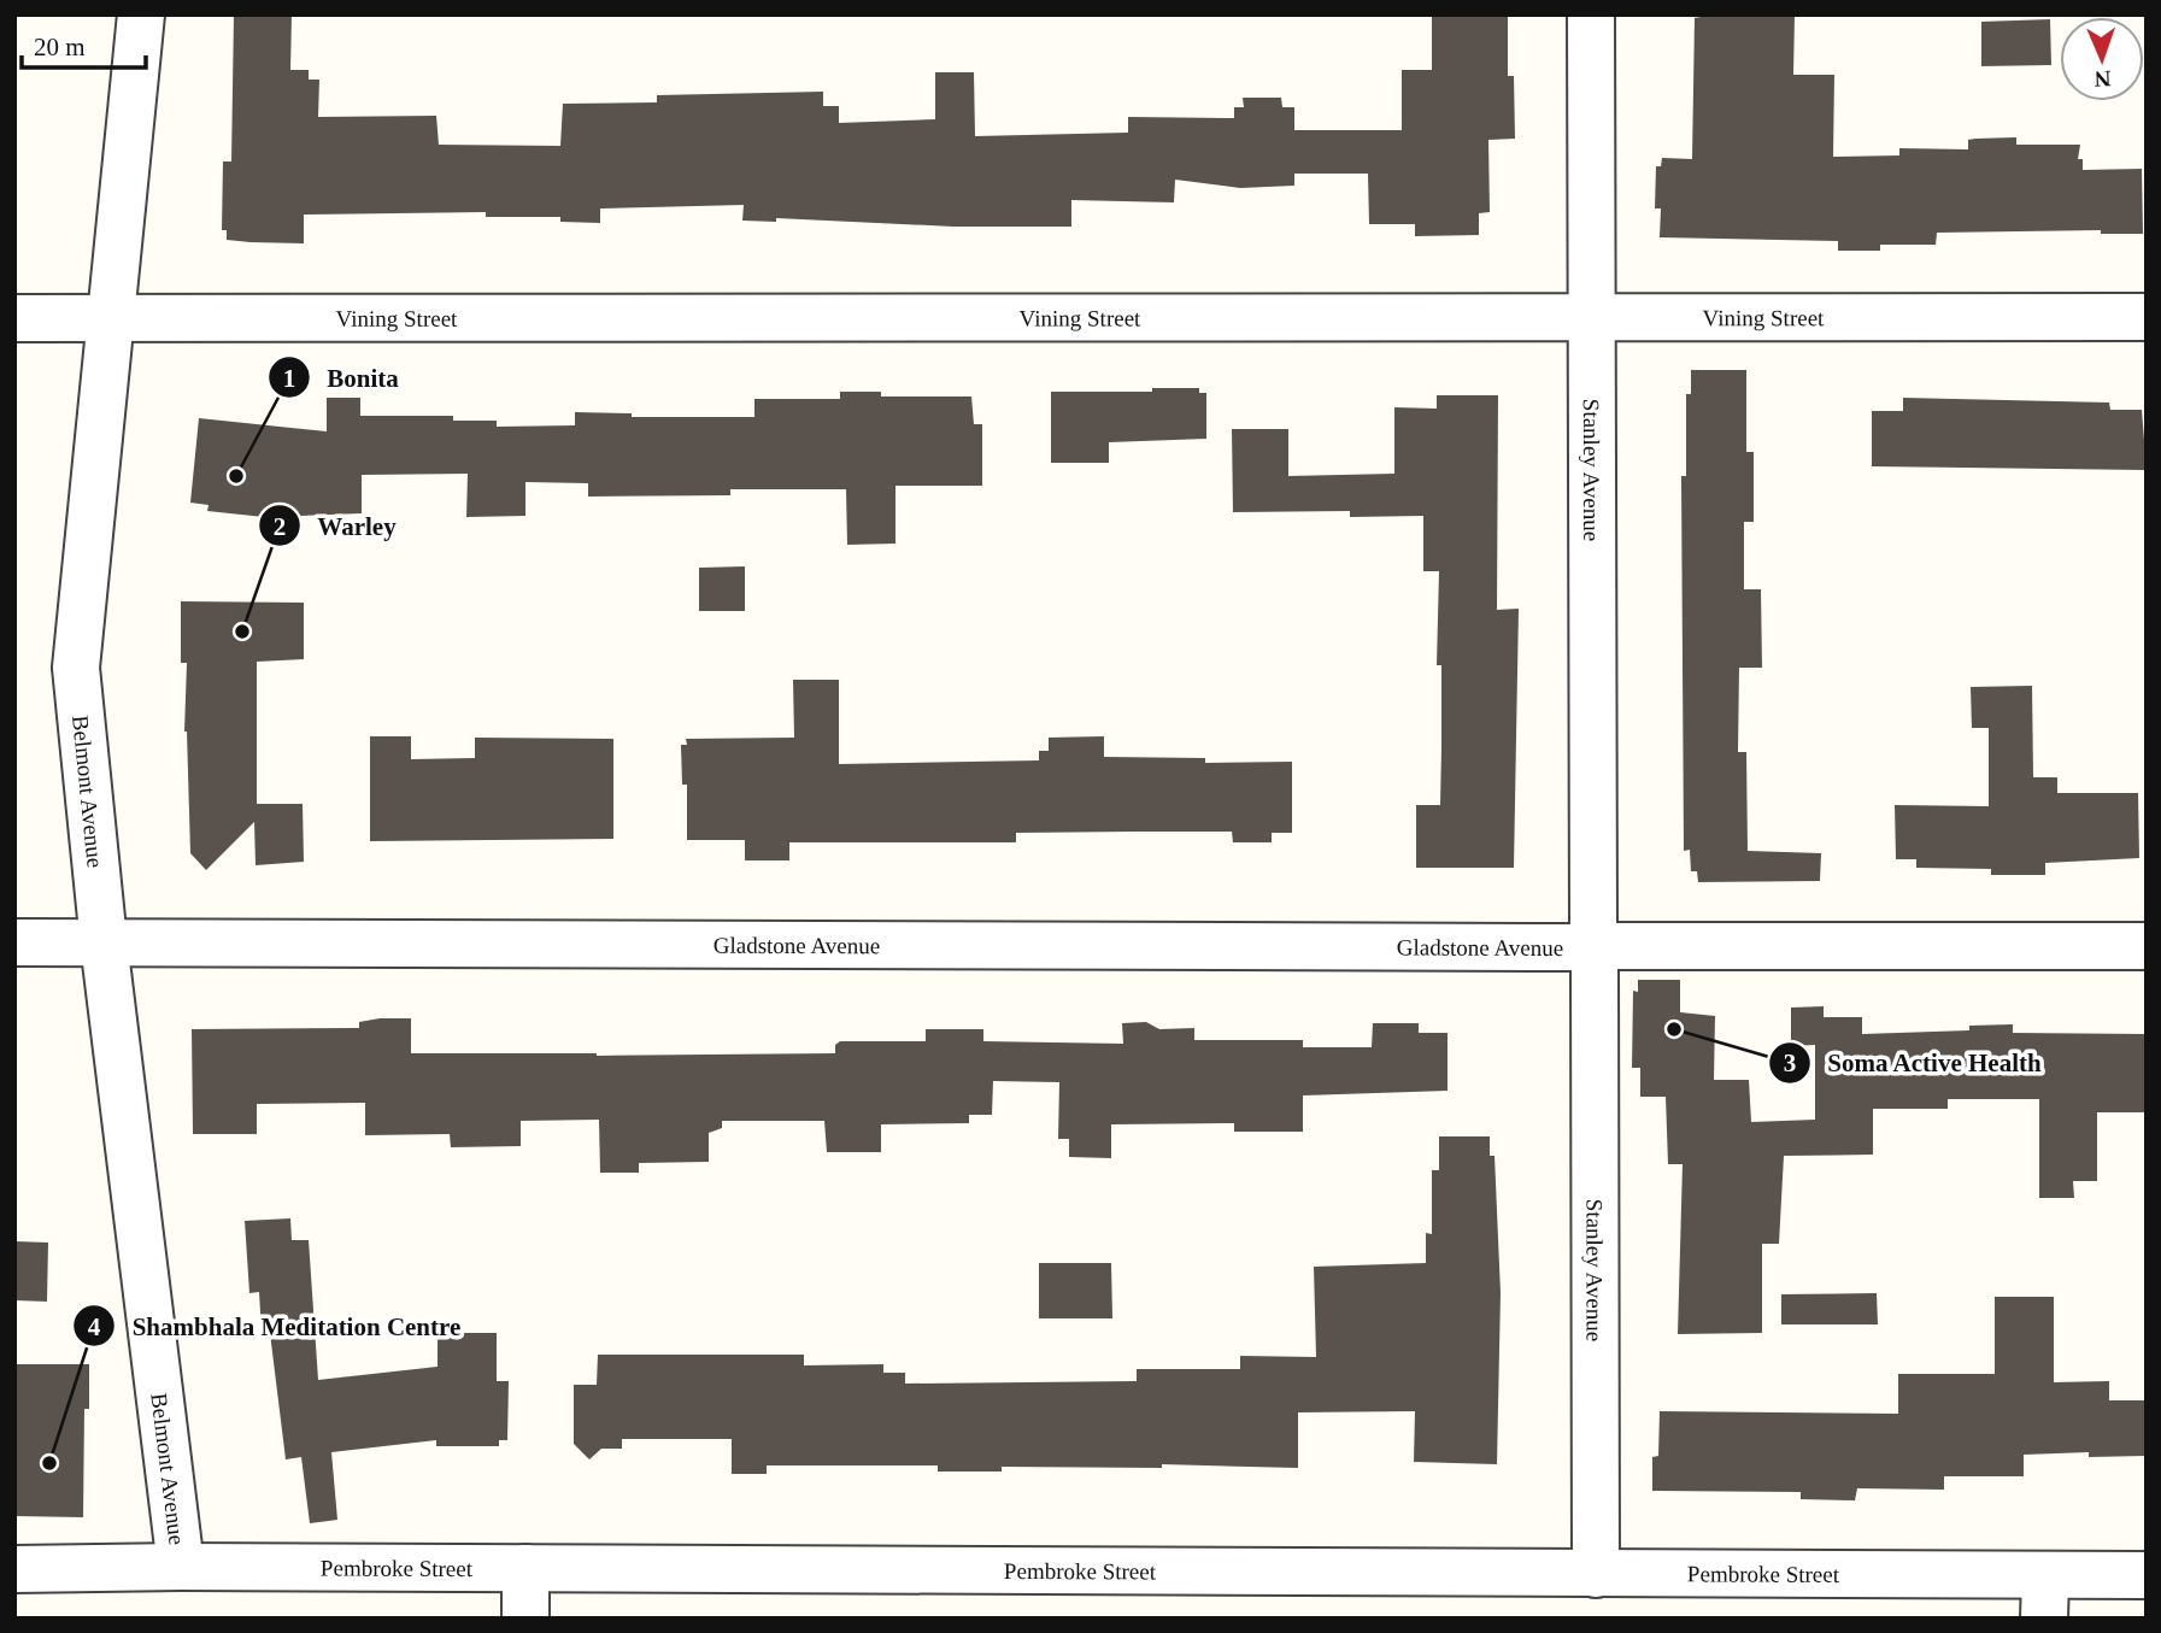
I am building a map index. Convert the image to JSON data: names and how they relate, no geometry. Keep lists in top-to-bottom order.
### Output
{
  "streets": {
    "street": [
      "Vining Street",
      "Stanley Avenue",
      "Belmont Avenue",
      "Gladstone Avenue",
      "Pembroke Street"
    ]
  },
  "crossings": [
    ["Vining Street", "Stanley Avenue"],
    ["Vining Street", "Belmont Avenue"],
    ["Stanley Avenue", "Gladstone Avenue"],
    ["Stanley Avenue", "Pembroke Street"],
    ["Belmont Avenue", "Gladstone Avenue"],
    ["Belmont Avenue", "Pembroke Street"]
  ],
  "places": [
    "Bonita",
    "Warley",
    "Soma Active Health",
    "Shambhala Meditation Centre"
  ],
  "scale_bar": "20 m",
  "north": "bottom"
}
